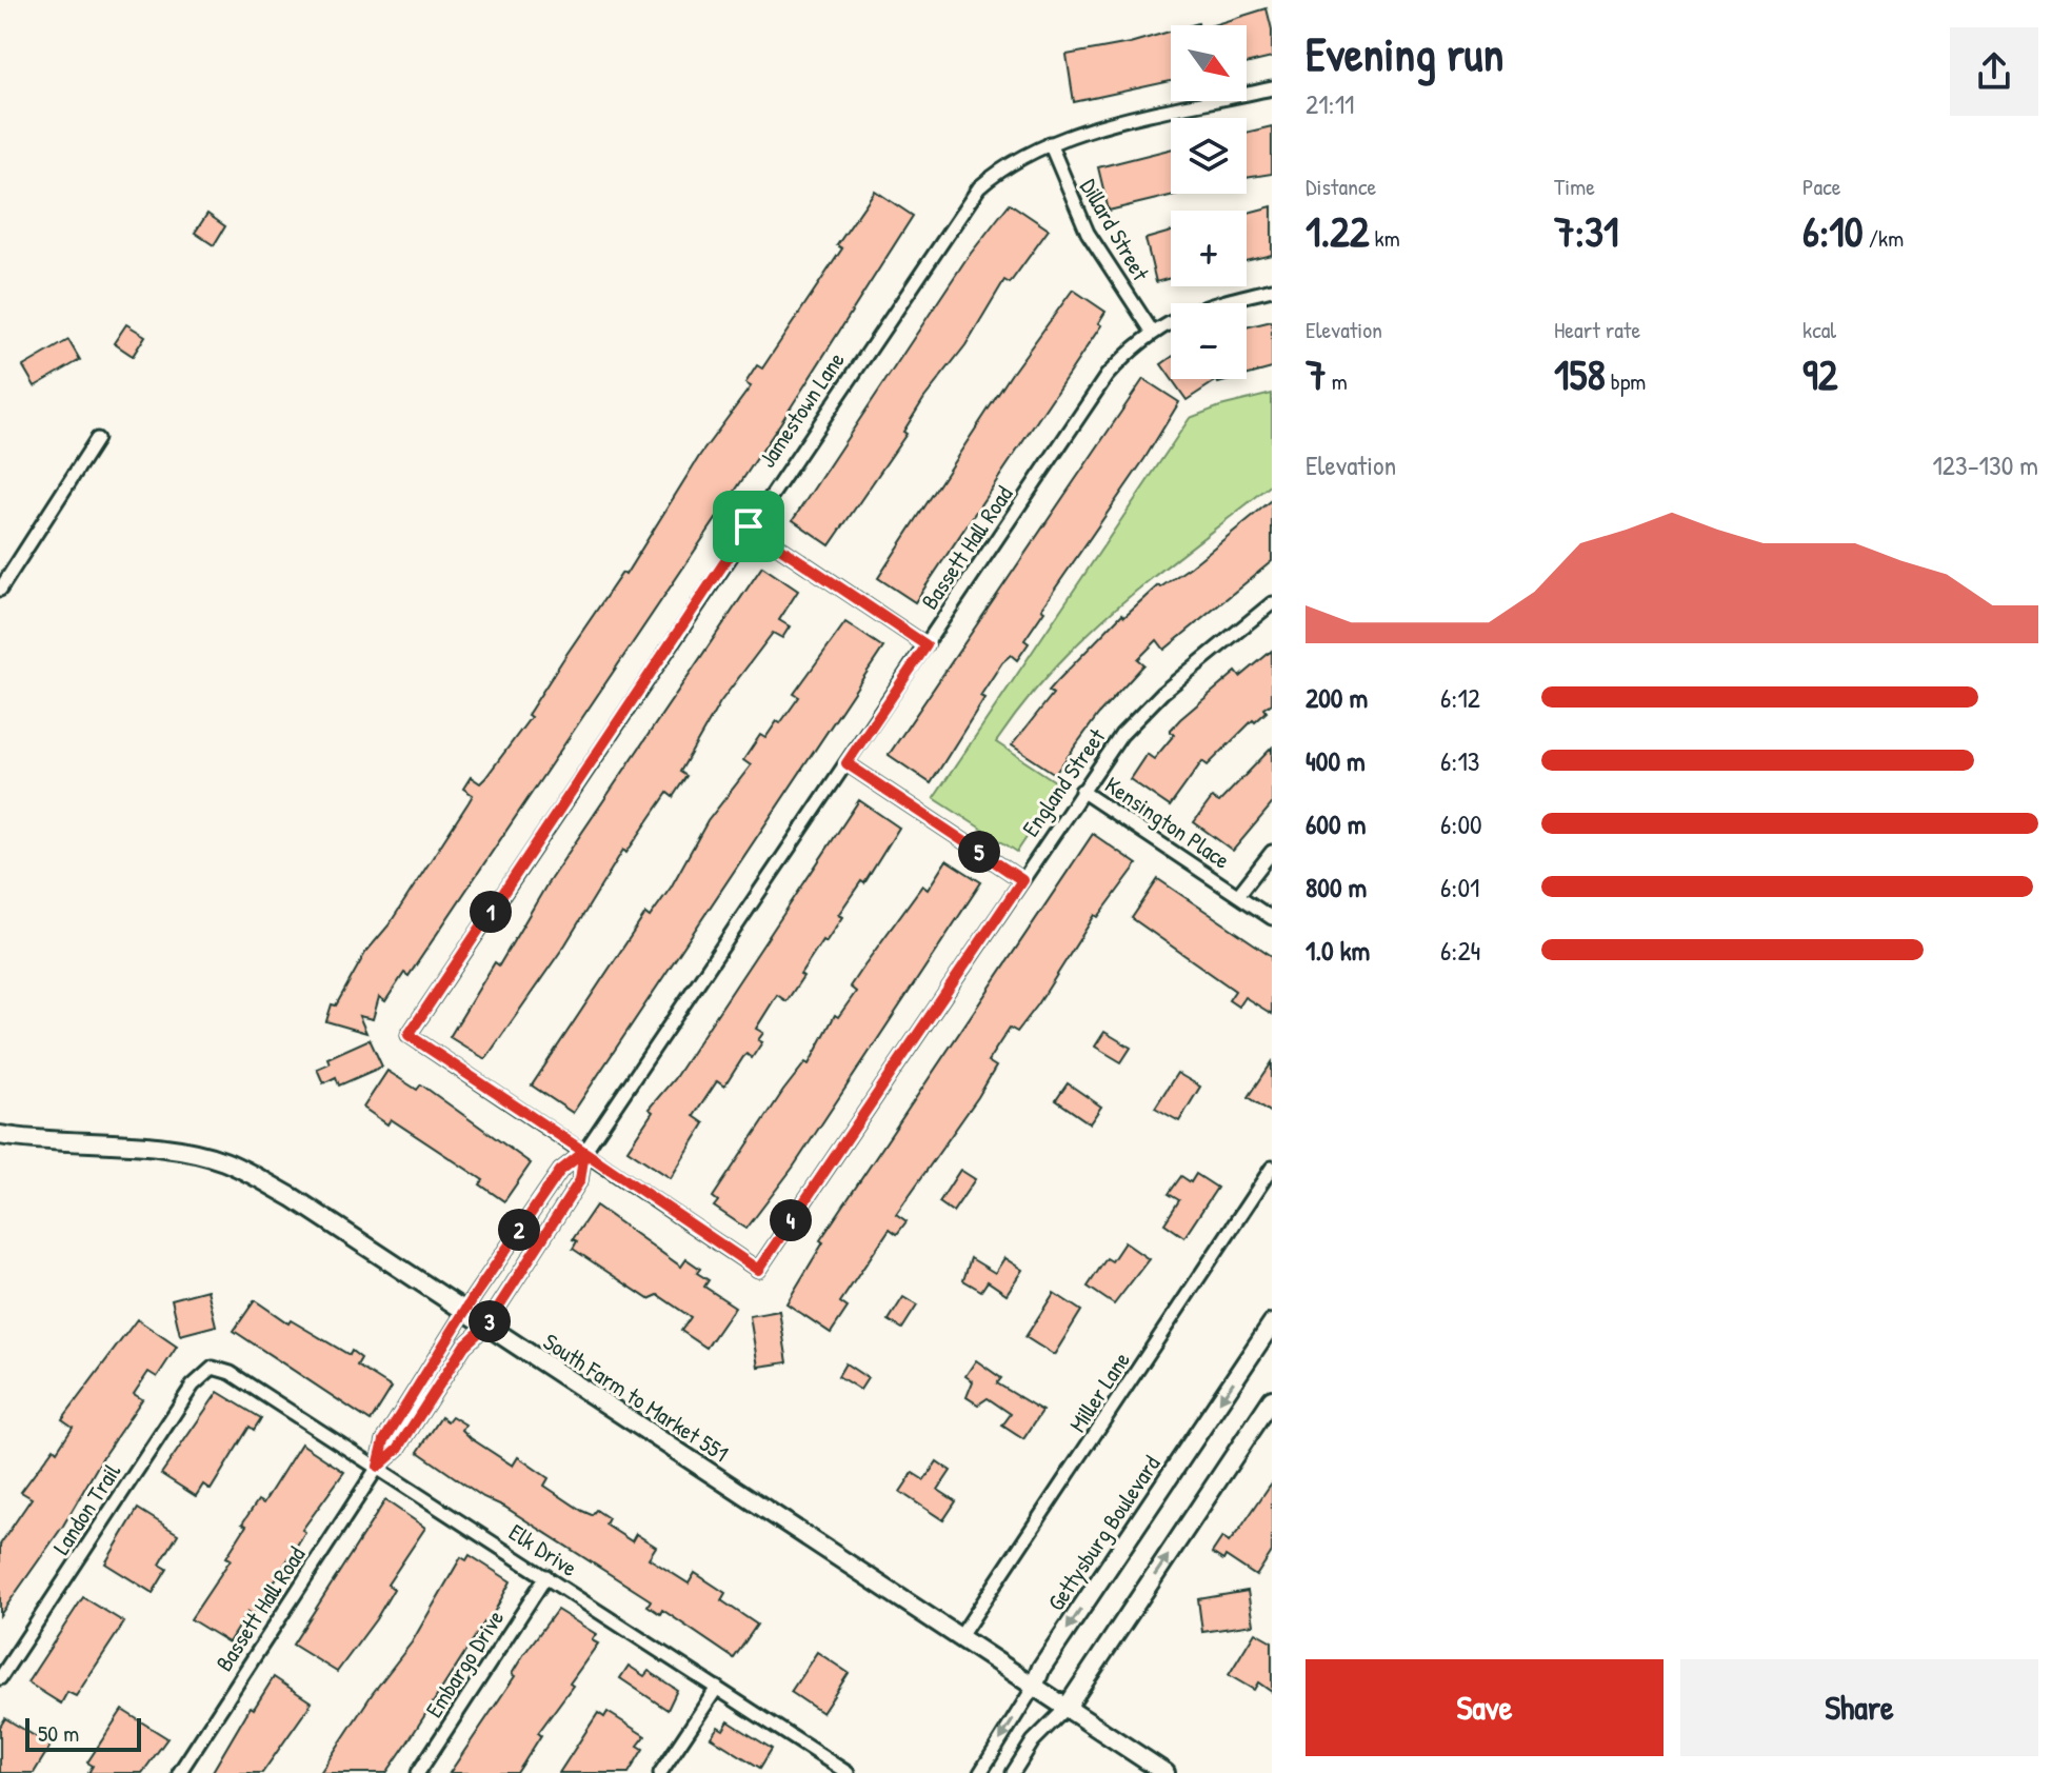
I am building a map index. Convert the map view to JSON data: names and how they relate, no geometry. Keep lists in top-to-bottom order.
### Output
{
  "streets": {
    "main road": ["South Farm to Market 551", "Gettysburg Boulevard"],
    "street": [
      "Dillard Street",
      "Jamestown Lane",
      "Bassett Hall Road",
      "England Street",
      "Kensington Place",
      "Miller Lane",
      "Landon Trail",
      "Elk Drive",
      "Embargo Drive"
    ]
  },
  "crossings": [
    ["Dillard Street", "Jamestown Lane"],
    ["Dillard Street", "Bassett Hall Road"],
    ["Jamestown Lane", "Bassett Hall Road"],
    ["Jamestown Lane", "England Street"],
    ["Bassett Hall Road", "England Street"],
    ["Bassett Hall Road", "South Farm to Market 551"],
    ["Bassett Hall Road", "Elk Drive"],
    ["England Street", "Kensington Place"],
    ["Miller Lane", "South Farm to Market 551"],
    ["South Farm to Market 551", "Gettysburg Boulevard"],
    ["Landon Trail", "Elk Drive"],
    ["Elk Drive", "Embargo Drive"]
  ],
  "scale_bar": "50 m",
  "north": "bottom right",
  "page": {
    "heading": ["Evening run", "21:11"],
    "map_buttons": ["+", "−"],
    "stats": [
      ["Distance", "1.22 km"],
      ["Time", "7:31"],
      ["Pace", "6:10 /km"],
      ["Elevation", "7 m"],
      ["Heart rate", "158 bpm"],
      ["kcal", "92"]
    ],
    "chart": ["Elevation", "123–130 m"],
    "list": [
      {
        "name": "200 m",
        "note": "6:12"
      },
      {
        "name": "400 m",
        "note": "6:13"
      },
      {
        "name": "600 m",
        "note": "6:00"
      },
      {
        "name": "800 m",
        "note": "6:01"
      },
      {
        "name": "1.0 km",
        "note": "6:24"
      }
    ],
    "pins": [
      "5",
      "1",
      "4",
      "2",
      "3"
    ],
    "buttons": ["Save", "Share"],
    "scale": "50 m"
  }
}
